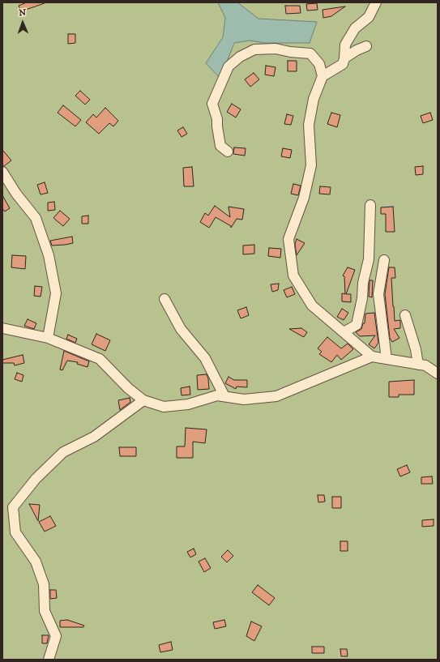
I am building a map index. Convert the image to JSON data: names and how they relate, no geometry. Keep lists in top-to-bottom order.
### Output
{
  "north": "top"
}
